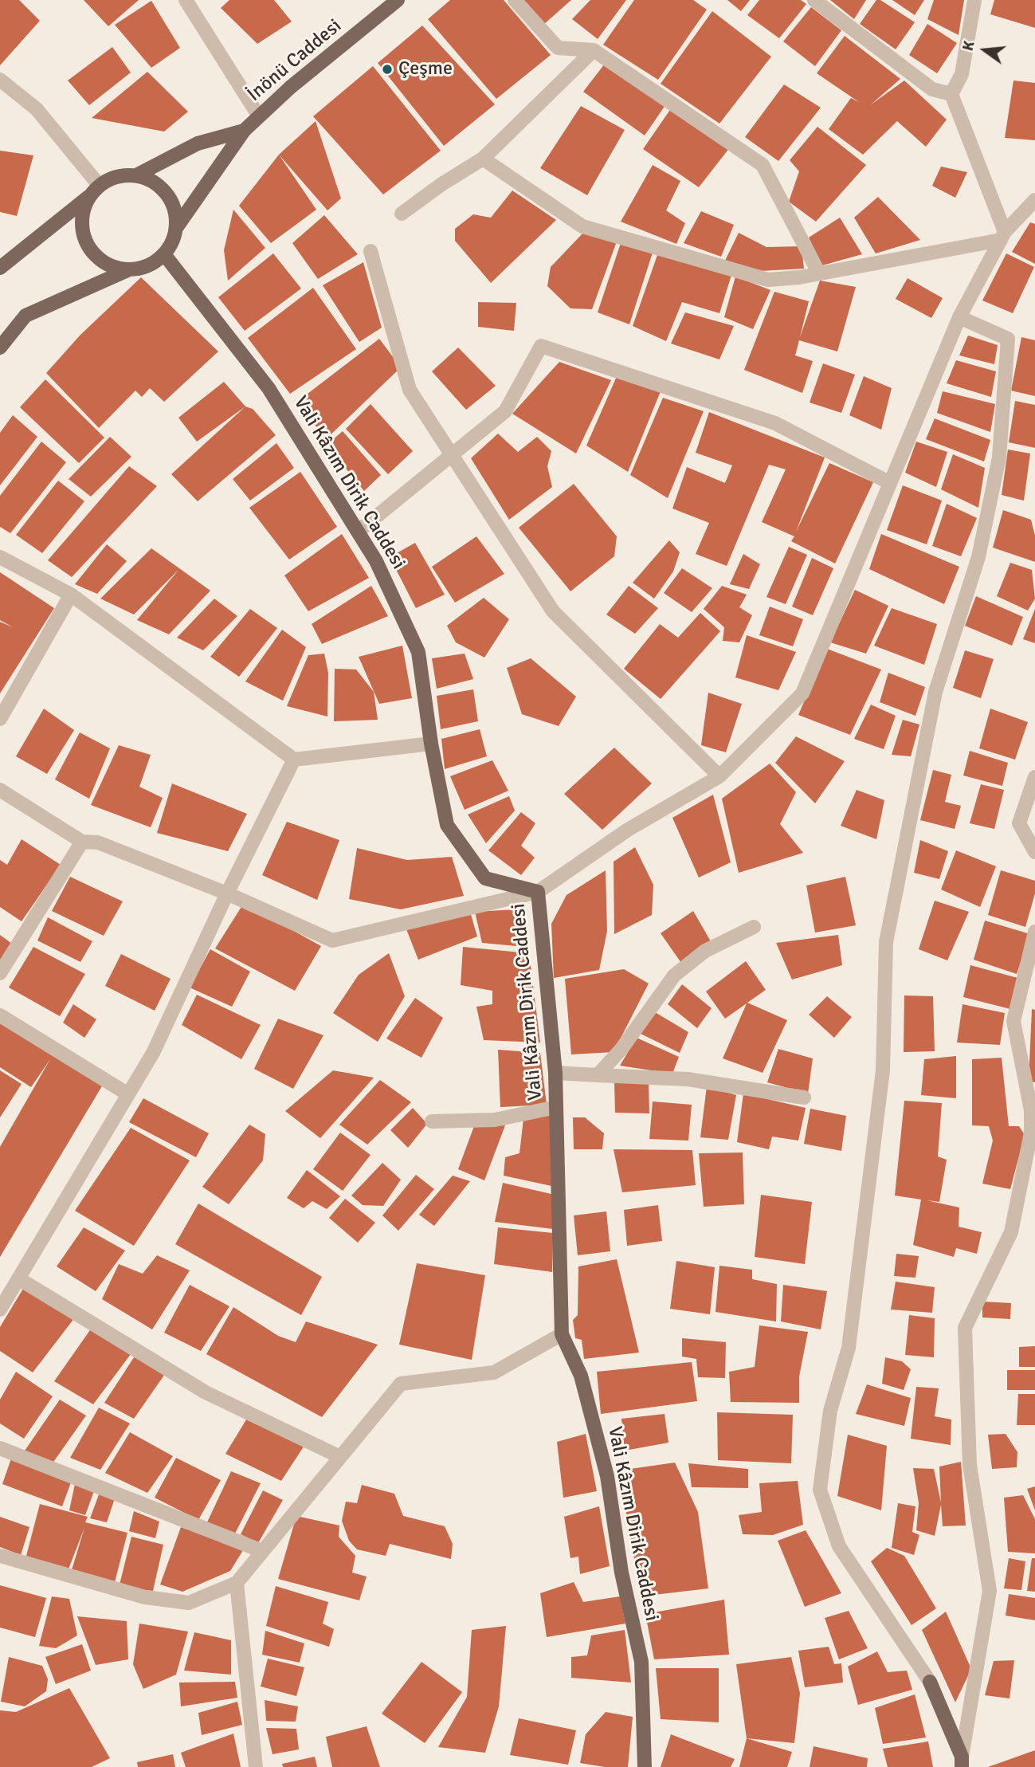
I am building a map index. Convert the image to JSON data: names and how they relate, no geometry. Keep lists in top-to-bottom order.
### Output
{
  "streets": {
    "main road": ["İnönü Caddesi", "Vali Kâzım Dirik Caddesi"]
  },
  "crossings": [
    ["İnönü Caddesi", "Vali Kâzım Dirik Caddesi"]
  ],
  "places": ["Çeşme"],
  "north": "left"
}
